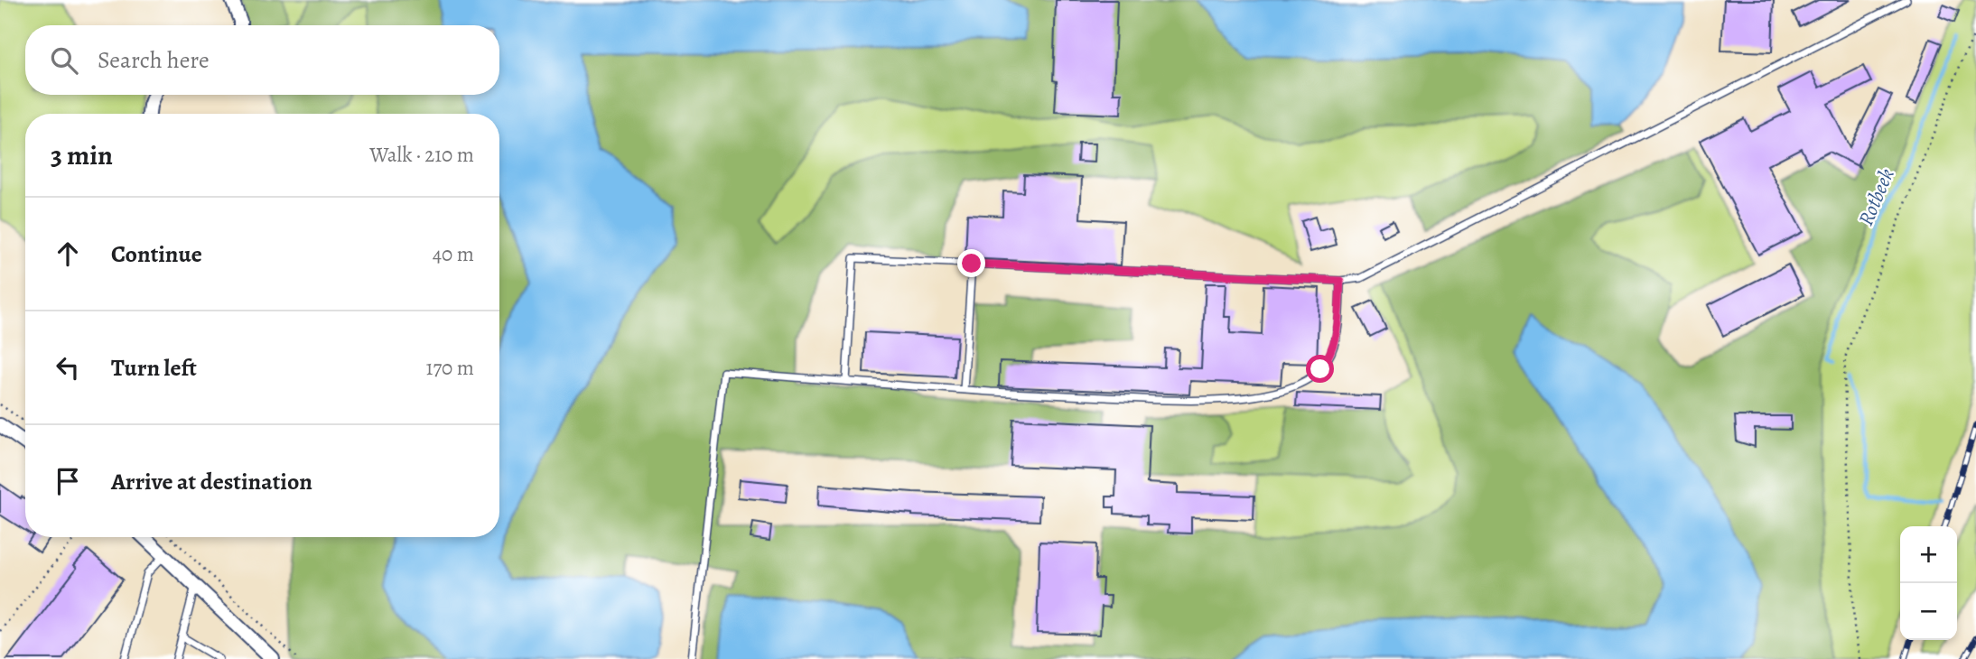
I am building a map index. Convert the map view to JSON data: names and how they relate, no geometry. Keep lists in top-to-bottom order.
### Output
{
  "water": ["Rotbeek"],
  "page": {
    "search": "Search here",
    "heading": ["3 min", "Walk · 210 m"],
    "list": [
      ["Continue", "40 m"],
      ["Turn left", "170 m"],
      "Arrive at destination"
    ],
    "map_buttons": ["+", "−"]
  }
}
